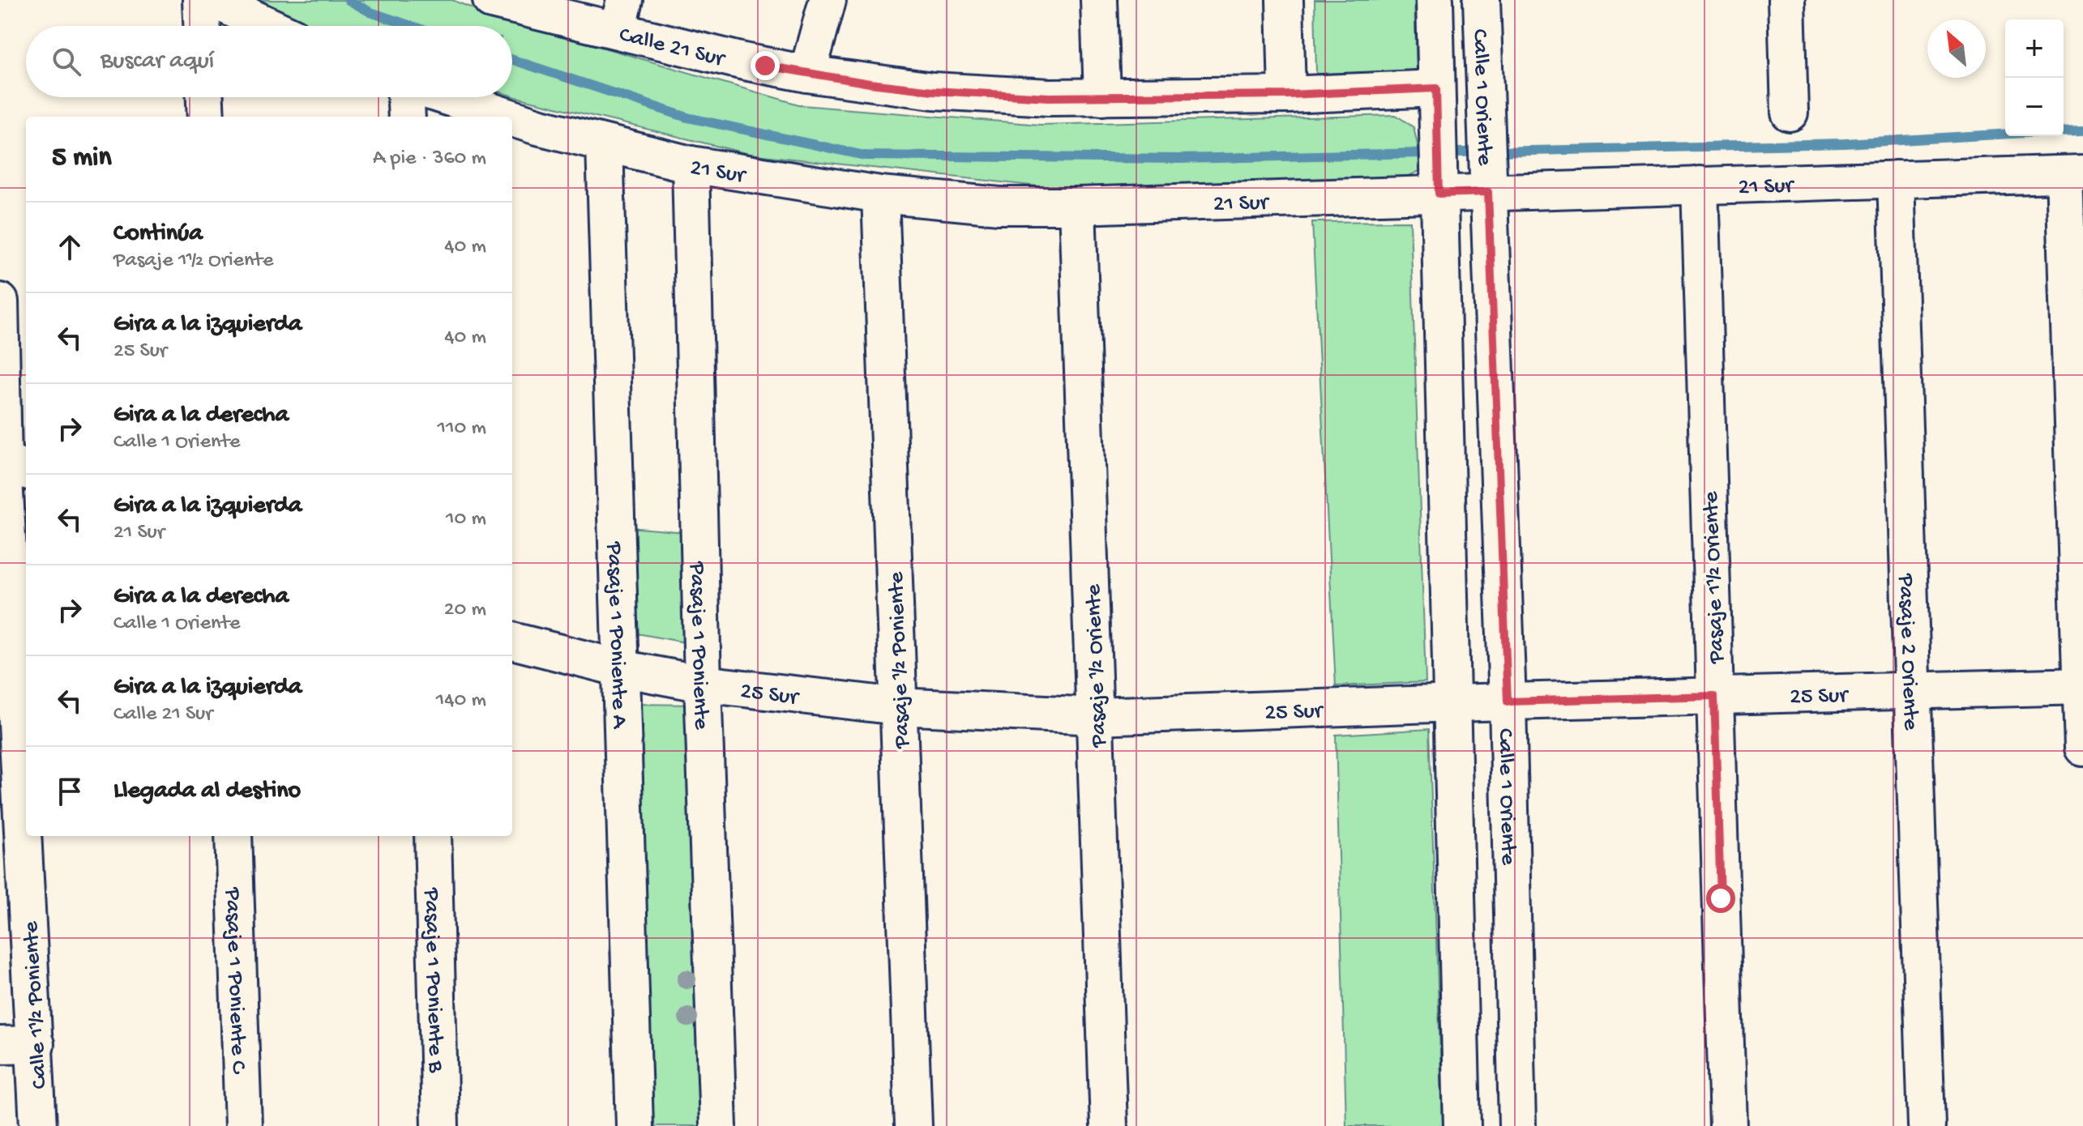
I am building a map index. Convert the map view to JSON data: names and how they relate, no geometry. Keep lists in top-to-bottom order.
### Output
{
  "streets": {
    "street": [
      "Calle 21 Sur",
      "Calle 1 Oriente",
      "21 Sur",
      "Pasaje 1½ Oriente",
      "Pasaje 1 Poniente A",
      "Pasaje 1 Poniente",
      "Pasaje 2 Oriente",
      "Pasaje ½ Poniente",
      "Pasaje ½ Oriente",
      "25 Sur",
      "Pasaje 1 Poniente C",
      "Pasaje 1 Poniente B",
      "Calle 1½ Poniente"
    ]
  },
  "crossings": [
    ["Calle 1 Oriente", "21 Sur"],
    ["Calle 1 Oriente", "25 Sur"],
    ["21 Sur", "Pasaje 1½ Oriente"],
    ["21 Sur", "Pasaje 1 Poniente A"],
    ["21 Sur", "Pasaje 1 Poniente"],
    ["21 Sur", "Pasaje 2 Oriente"],
    ["21 Sur", "Pasaje ½ Poniente"],
    ["21 Sur", "Pasaje ½ Oriente"],
    ["Pasaje 1½ Oriente", "25 Sur"],
    ["Pasaje 1 Poniente A", "25 Sur"],
    ["Pasaje 1 Poniente", "25 Sur"],
    ["Pasaje 2 Oriente", "25 Sur"],
    ["Pasaje ½ Poniente", "25 Sur"],
    ["Pasaje ½ Oriente", "25 Sur"]
  ],
  "north": "top left",
  "page": {
    "map_buttons": ["+", "−"],
    "search": "Buscar aquí",
    "heading": ["5 min", "A pie · 360 m"],
    "list": [
      ["Continúa", "Pasaje 1½ Oriente", "40 m"],
      ["Gira a la izquierda", "25 Sur", "40 m"],
      ["Gira a la derecha", "Calle 1 Oriente", "110 m"],
      ["Gira a la izquierda", "21 Sur", "10 m"],
      ["Gira a la derecha", "Calle 1 Oriente", "20 m"],
      ["Gira a la izquierda", "Calle 21 Sur", "140 m"],
      "Llegada al destino"
    ]
  }
}
